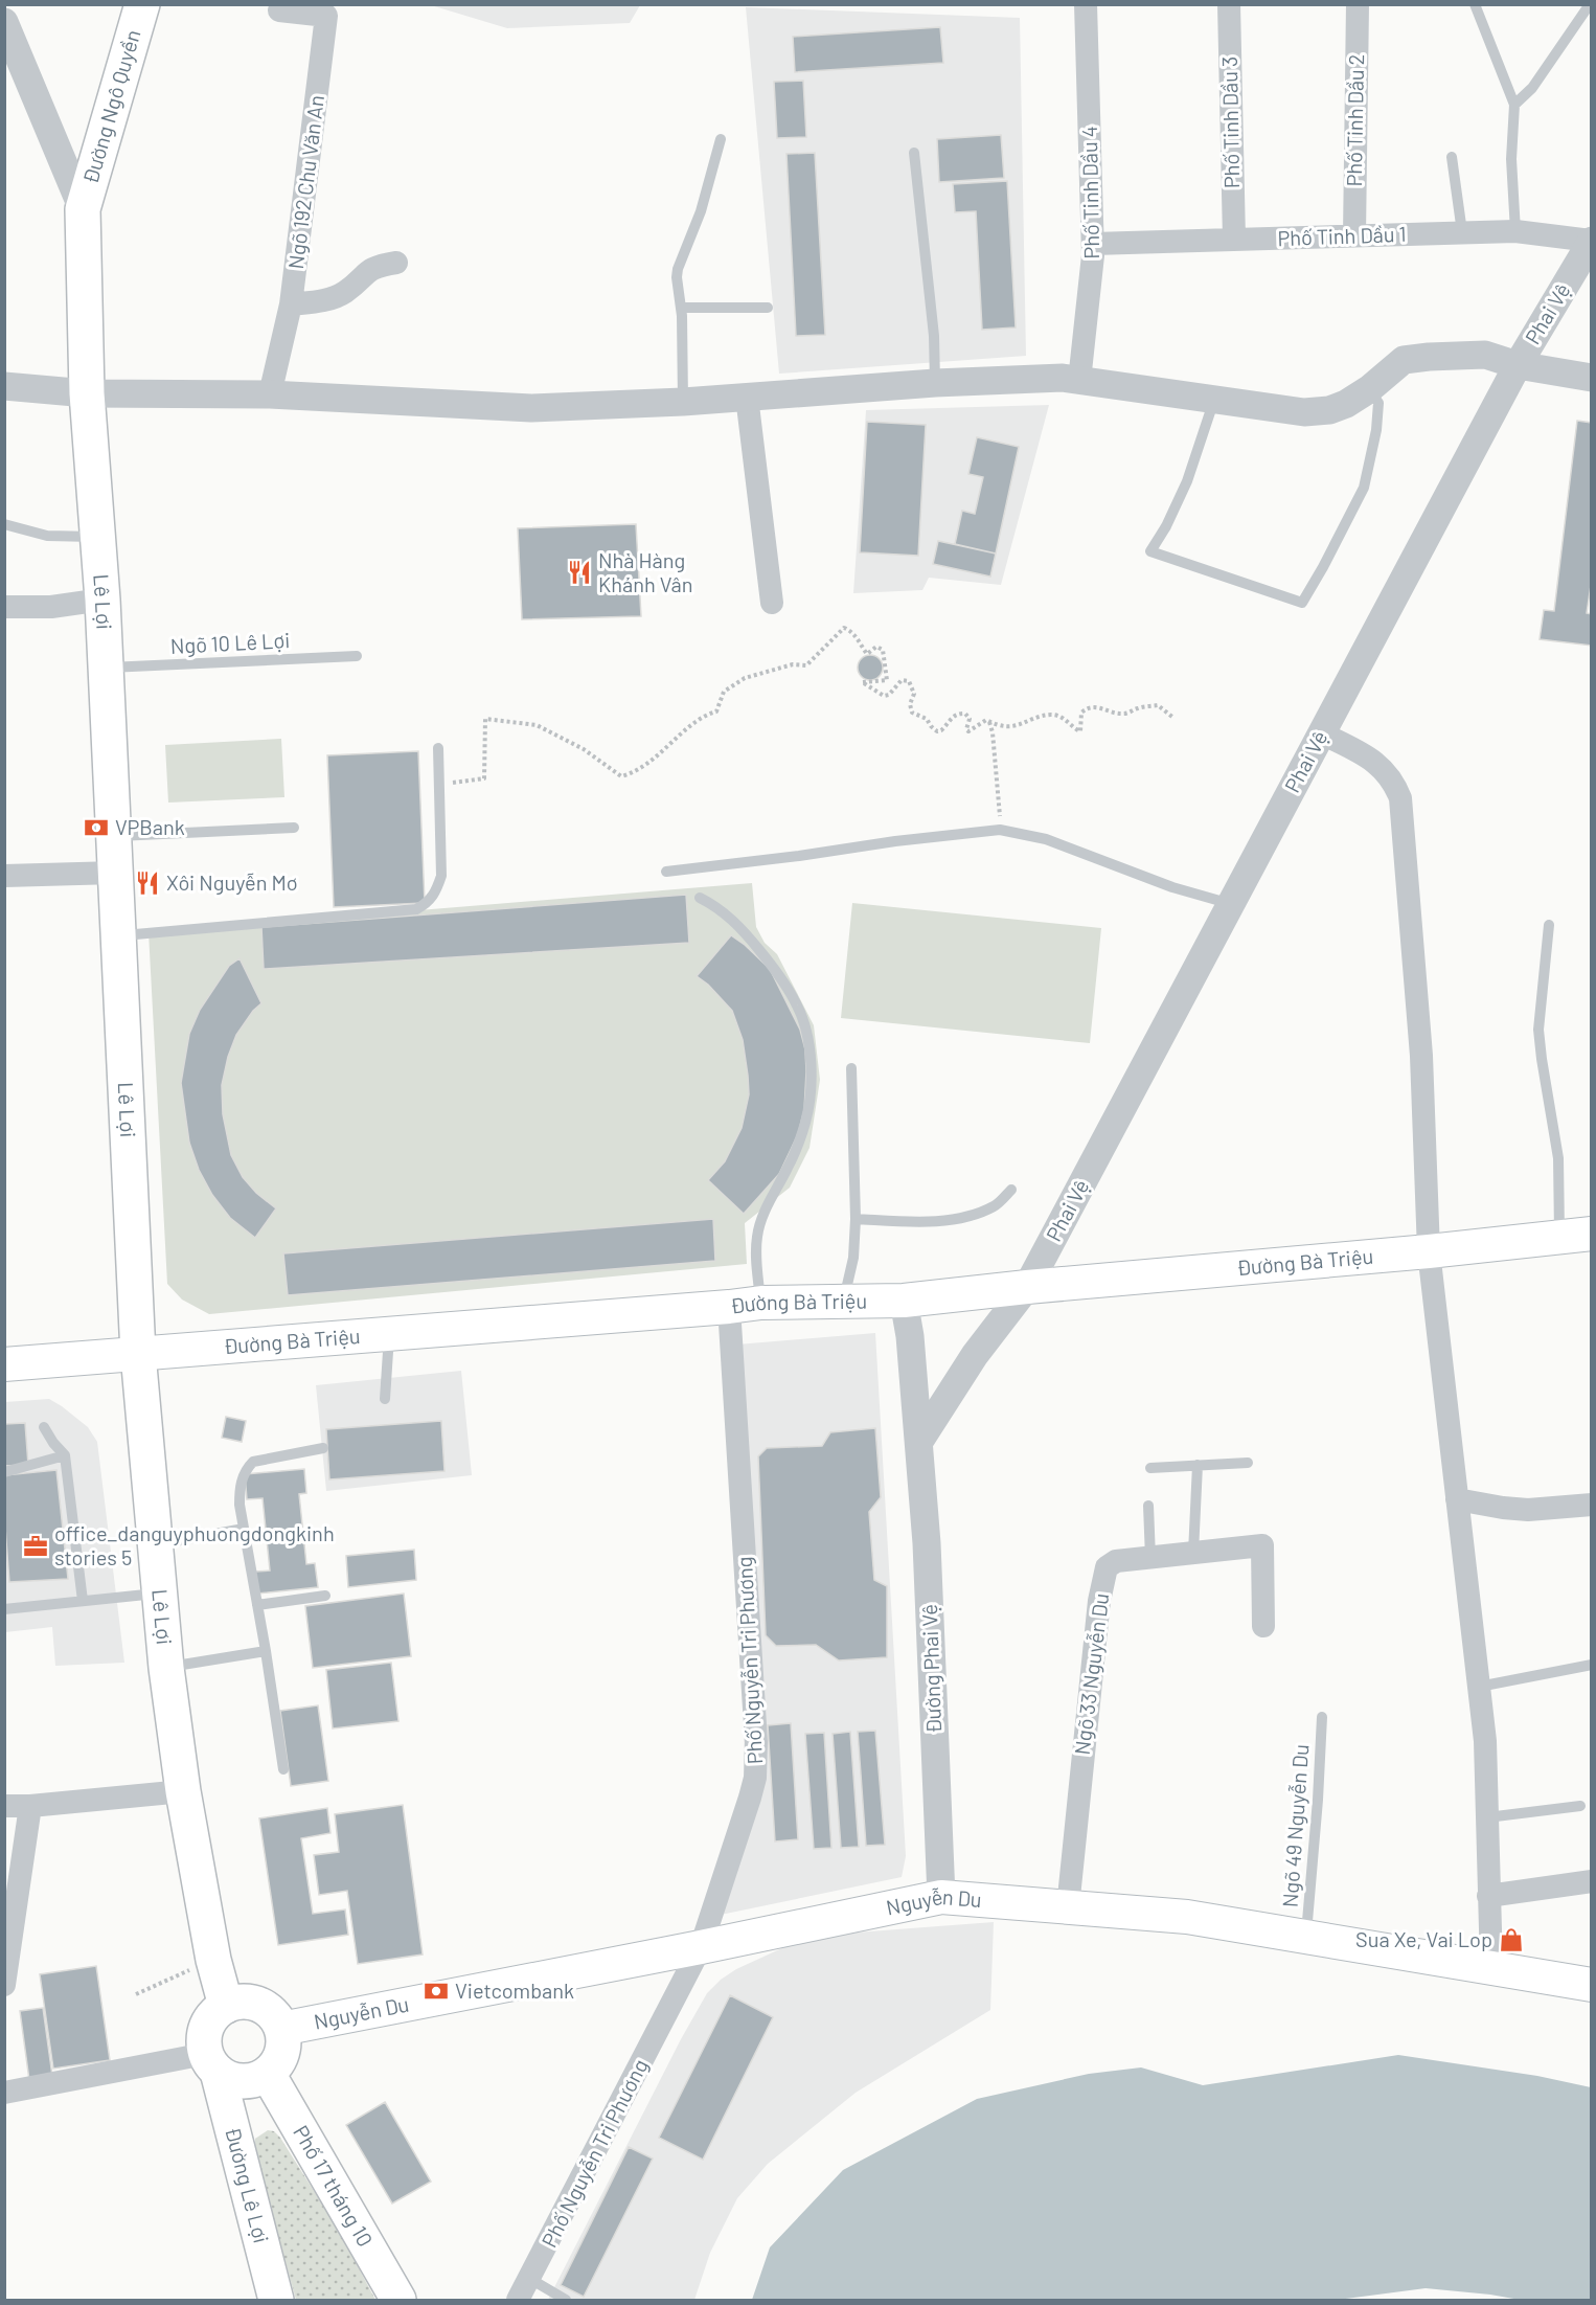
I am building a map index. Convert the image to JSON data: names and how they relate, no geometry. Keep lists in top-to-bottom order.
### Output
{
  "streets": {
    "main road": [
      "Đường Ngô Quyền",
      "Lê Lợi",
      "Đường Bà Triệu",
      "Nguyễn Du",
      "Đường Lê Lợi",
      "Phố 17 tháng 10"
    ],
    "street": [
      "Phố Tinh Dầu 2",
      "Phố Tinh Dầu 3",
      "Ngõ 192 Chu Văn An",
      "Phố Tinh Dầu 4",
      "Phố Tinh Dầu 1",
      "Phai Vệ",
      "Phố Nguyễn Tri Phương",
      "Đường Phai Vệ",
      "Ngõ 33 Nguyễn Du"
    ],
    "lane": ["Ngõ 10 Lê Lợi", "Ngõ 49 Nguyễn Du"]
  },
  "crossings": [
    ["Đường Ngô Quyền", "Lê Lợi"],
    ["Phố Tinh Dầu 2", "Phố Tinh Dầu 1"],
    ["Phố Tinh Dầu 3", "Phố Tinh Dầu 1"],
    ["Phố Tinh Dầu 4", "Phố Tinh Dầu 1"],
    ["Phố Tinh Dầu 1", "Phai Vệ"],
    ["Phai Vệ", "Đường Bà Triệu"],
    ["Lê Lợi", "Ngõ 10 Lê Lợi"],
    ["Lê Lợi", "Đường Bà Triệu"],
    ["Lê Lợi", "Nguyễn Du"],
    ["Lê Lợi", "Đường Lê Lợi"],
    ["Lê Lợi", "Phố 17 tháng 10"],
    ["Đường Bà Triệu", "Phố Nguyễn Tri Phương"],
    ["Đường Bà Triệu", "Đường Phai Vệ"],
    ["Phố Nguyễn Tri Phương", "Nguyễn Du"],
    ["Đường Phai Vệ", "Nguyễn Du"],
    ["Ngõ 33 Nguyễn Du", "Nguyễn Du"],
    ["Ngõ 49 Nguyễn Du", "Nguyễn Du"],
    ["Nguyễn Du", "Đường Lê Lợi"],
    ["Nguyễn Du", "Phố 17 tháng 10"],
    ["Đường Lê Lợi", "Phố 17 tháng 10"]
  ],
  "places": {
    "restaurant": ["Nhà Hàng Khánh Vân", "Xôi Nguyễn Mơ"],
    "bank": ["VPBank", "Vietcombank"],
    "office": ["office_danguyphuongdongkinh stories 5"],
    "shop": ["Sua Xe, Vai Lop"]
  }
}
